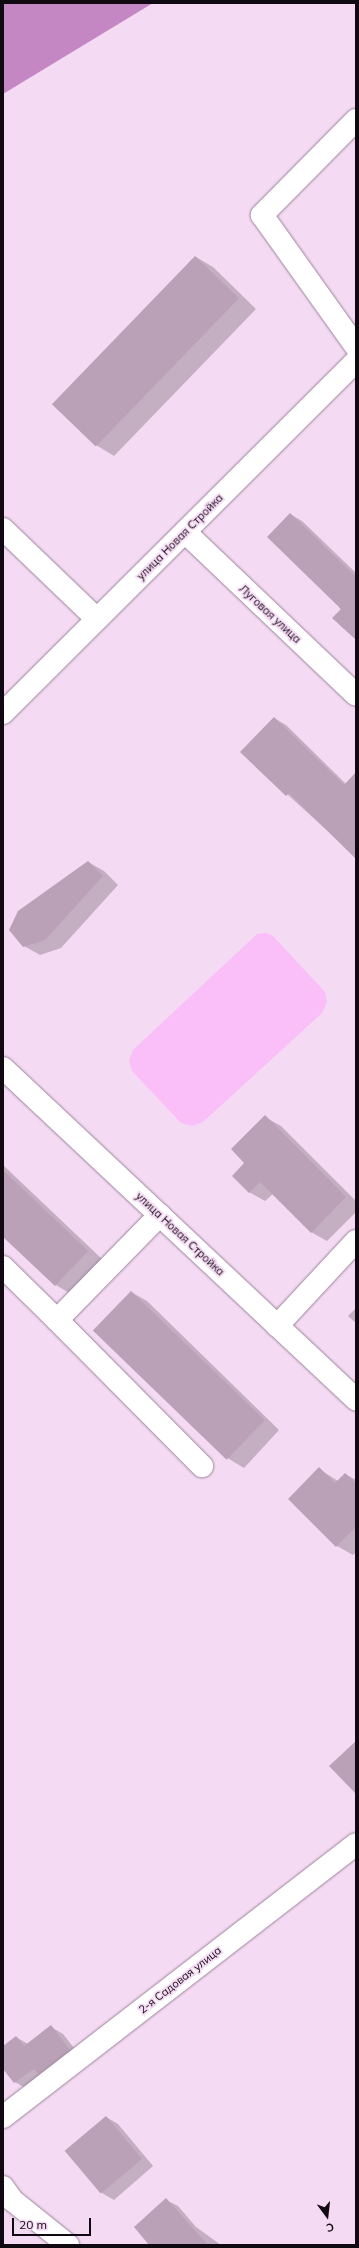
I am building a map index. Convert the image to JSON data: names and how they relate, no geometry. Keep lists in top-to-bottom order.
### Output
{
  "streets": {
    "street": ["улица Новая Стройка", "Луговая улица", "2-я Садовая улица"]
  },
  "crossings": [
    ["улица Новая Стройка", "Луговая улица"]
  ],
  "scale_bar": "20 m",
  "north": "bottom"
}
